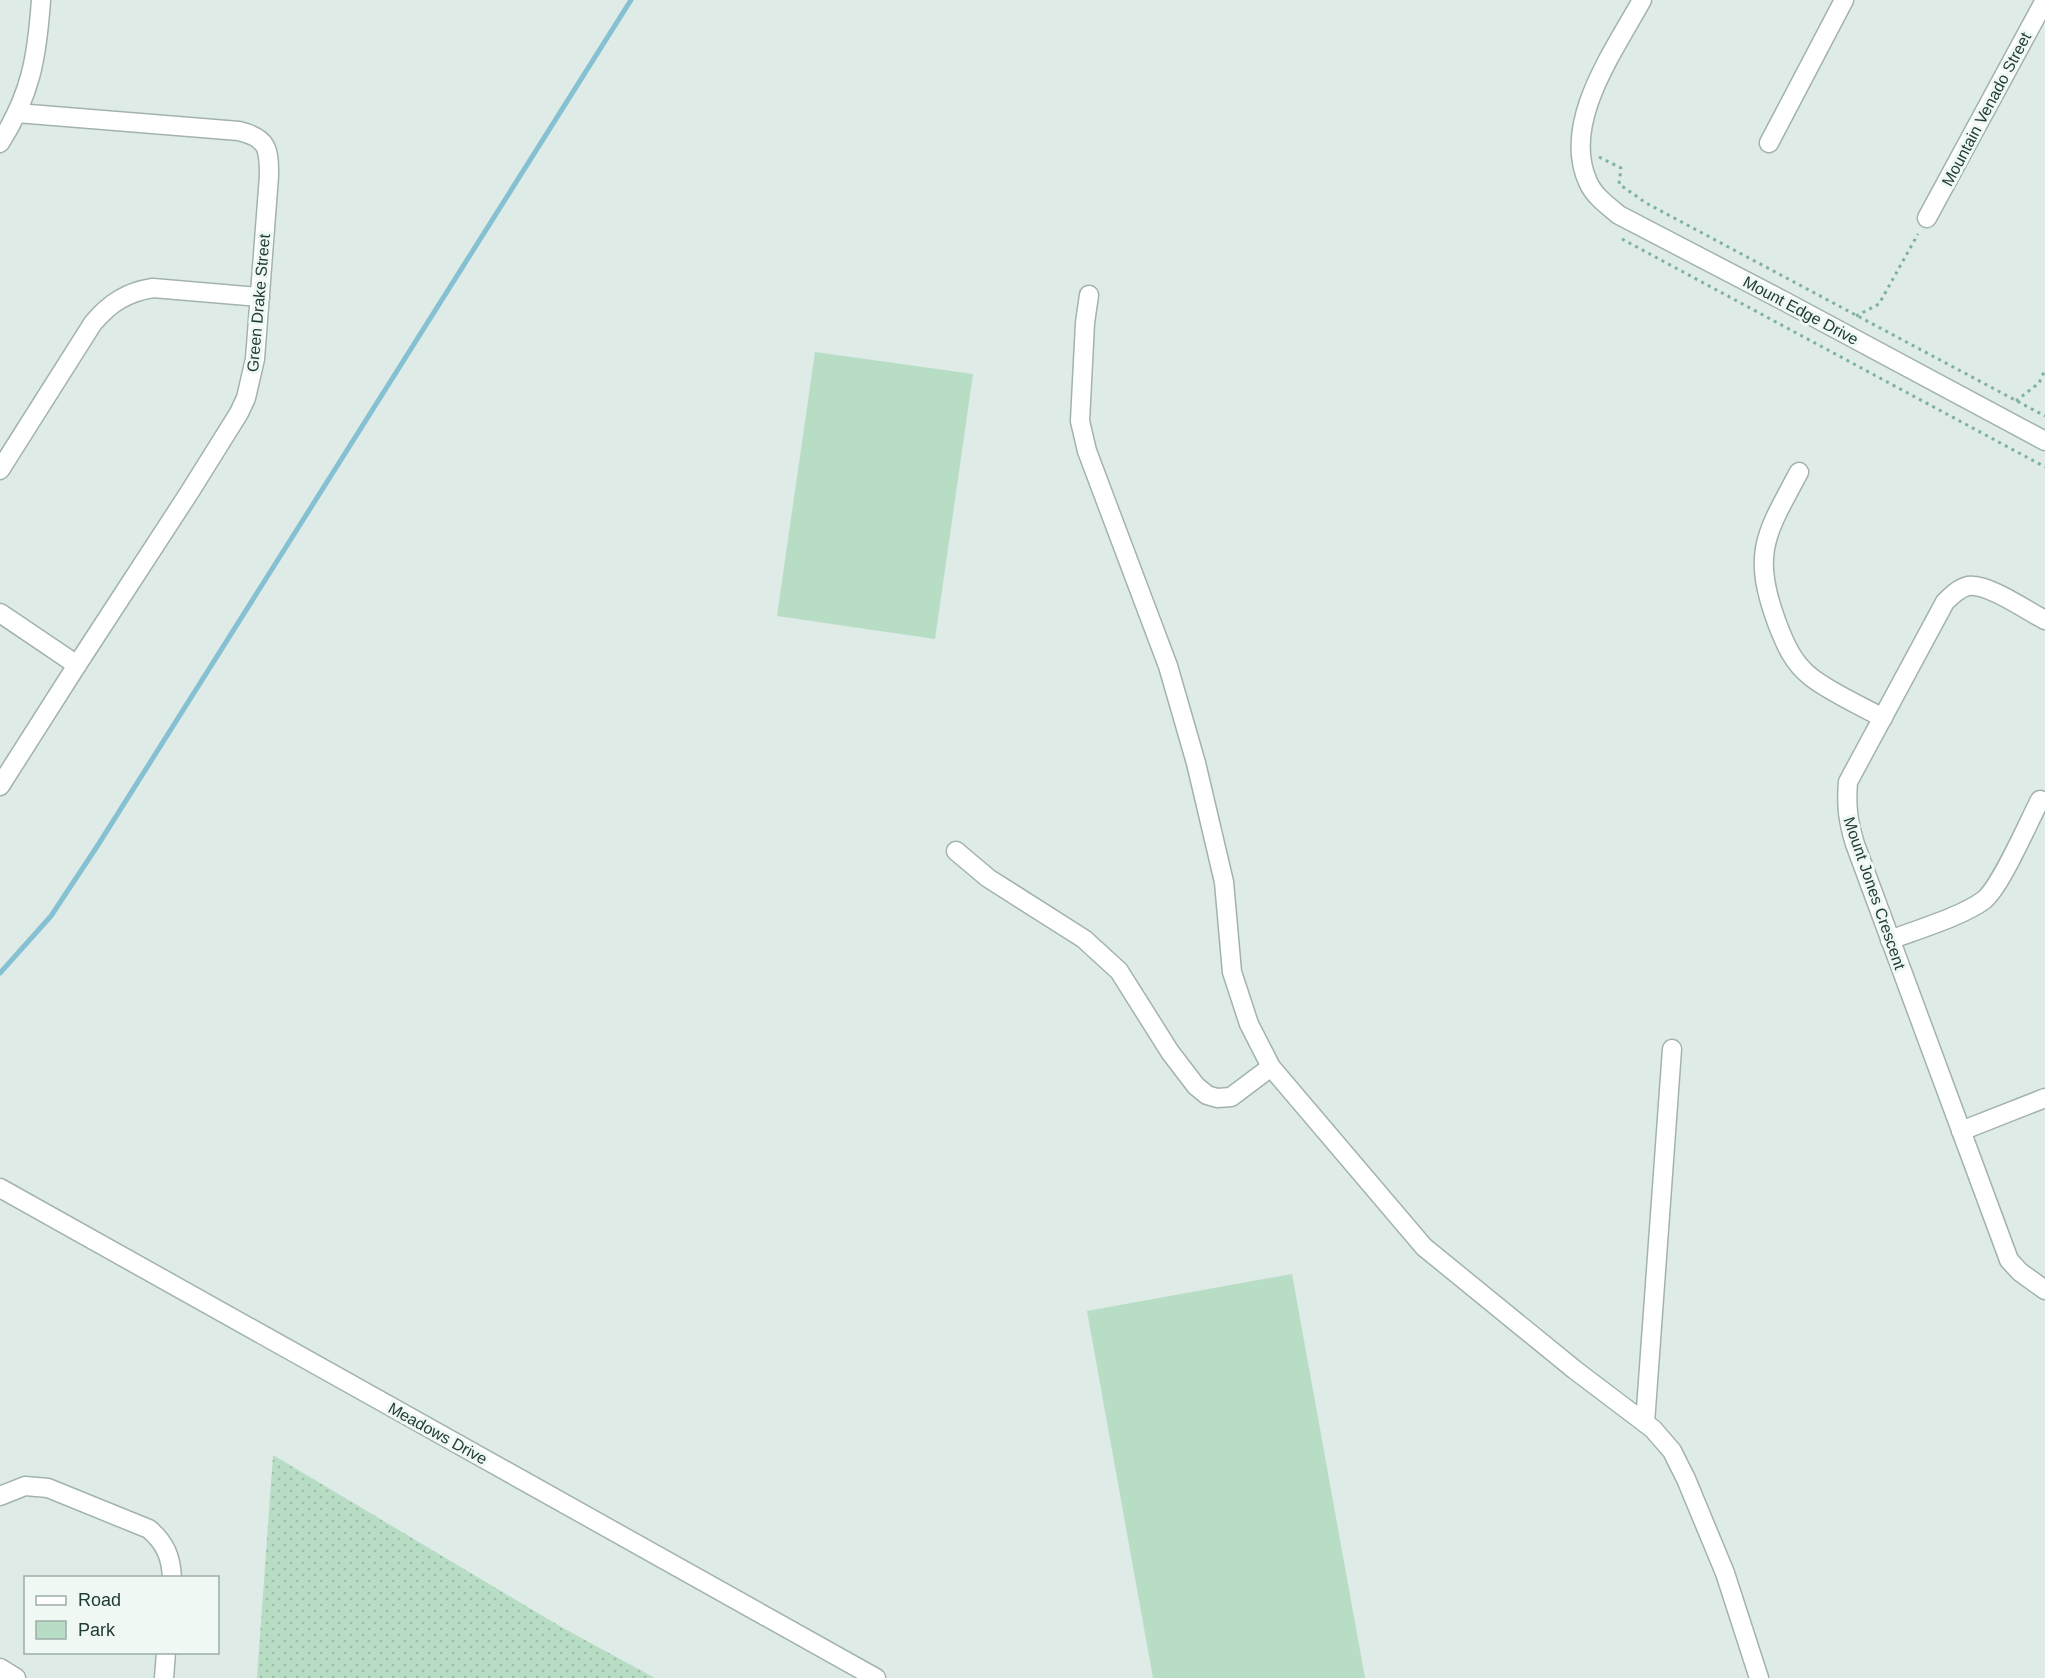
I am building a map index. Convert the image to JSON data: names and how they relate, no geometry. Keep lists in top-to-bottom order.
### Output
{
  "streets": {
    "street": [
      "Mountain Venado Street",
      "Green Drake Street",
      "Mount Edge Drive",
      "Mount Jones Crescent",
      "Meadows Drive"
    ]
  },
  "legend": ["Road", "Park"]
}
